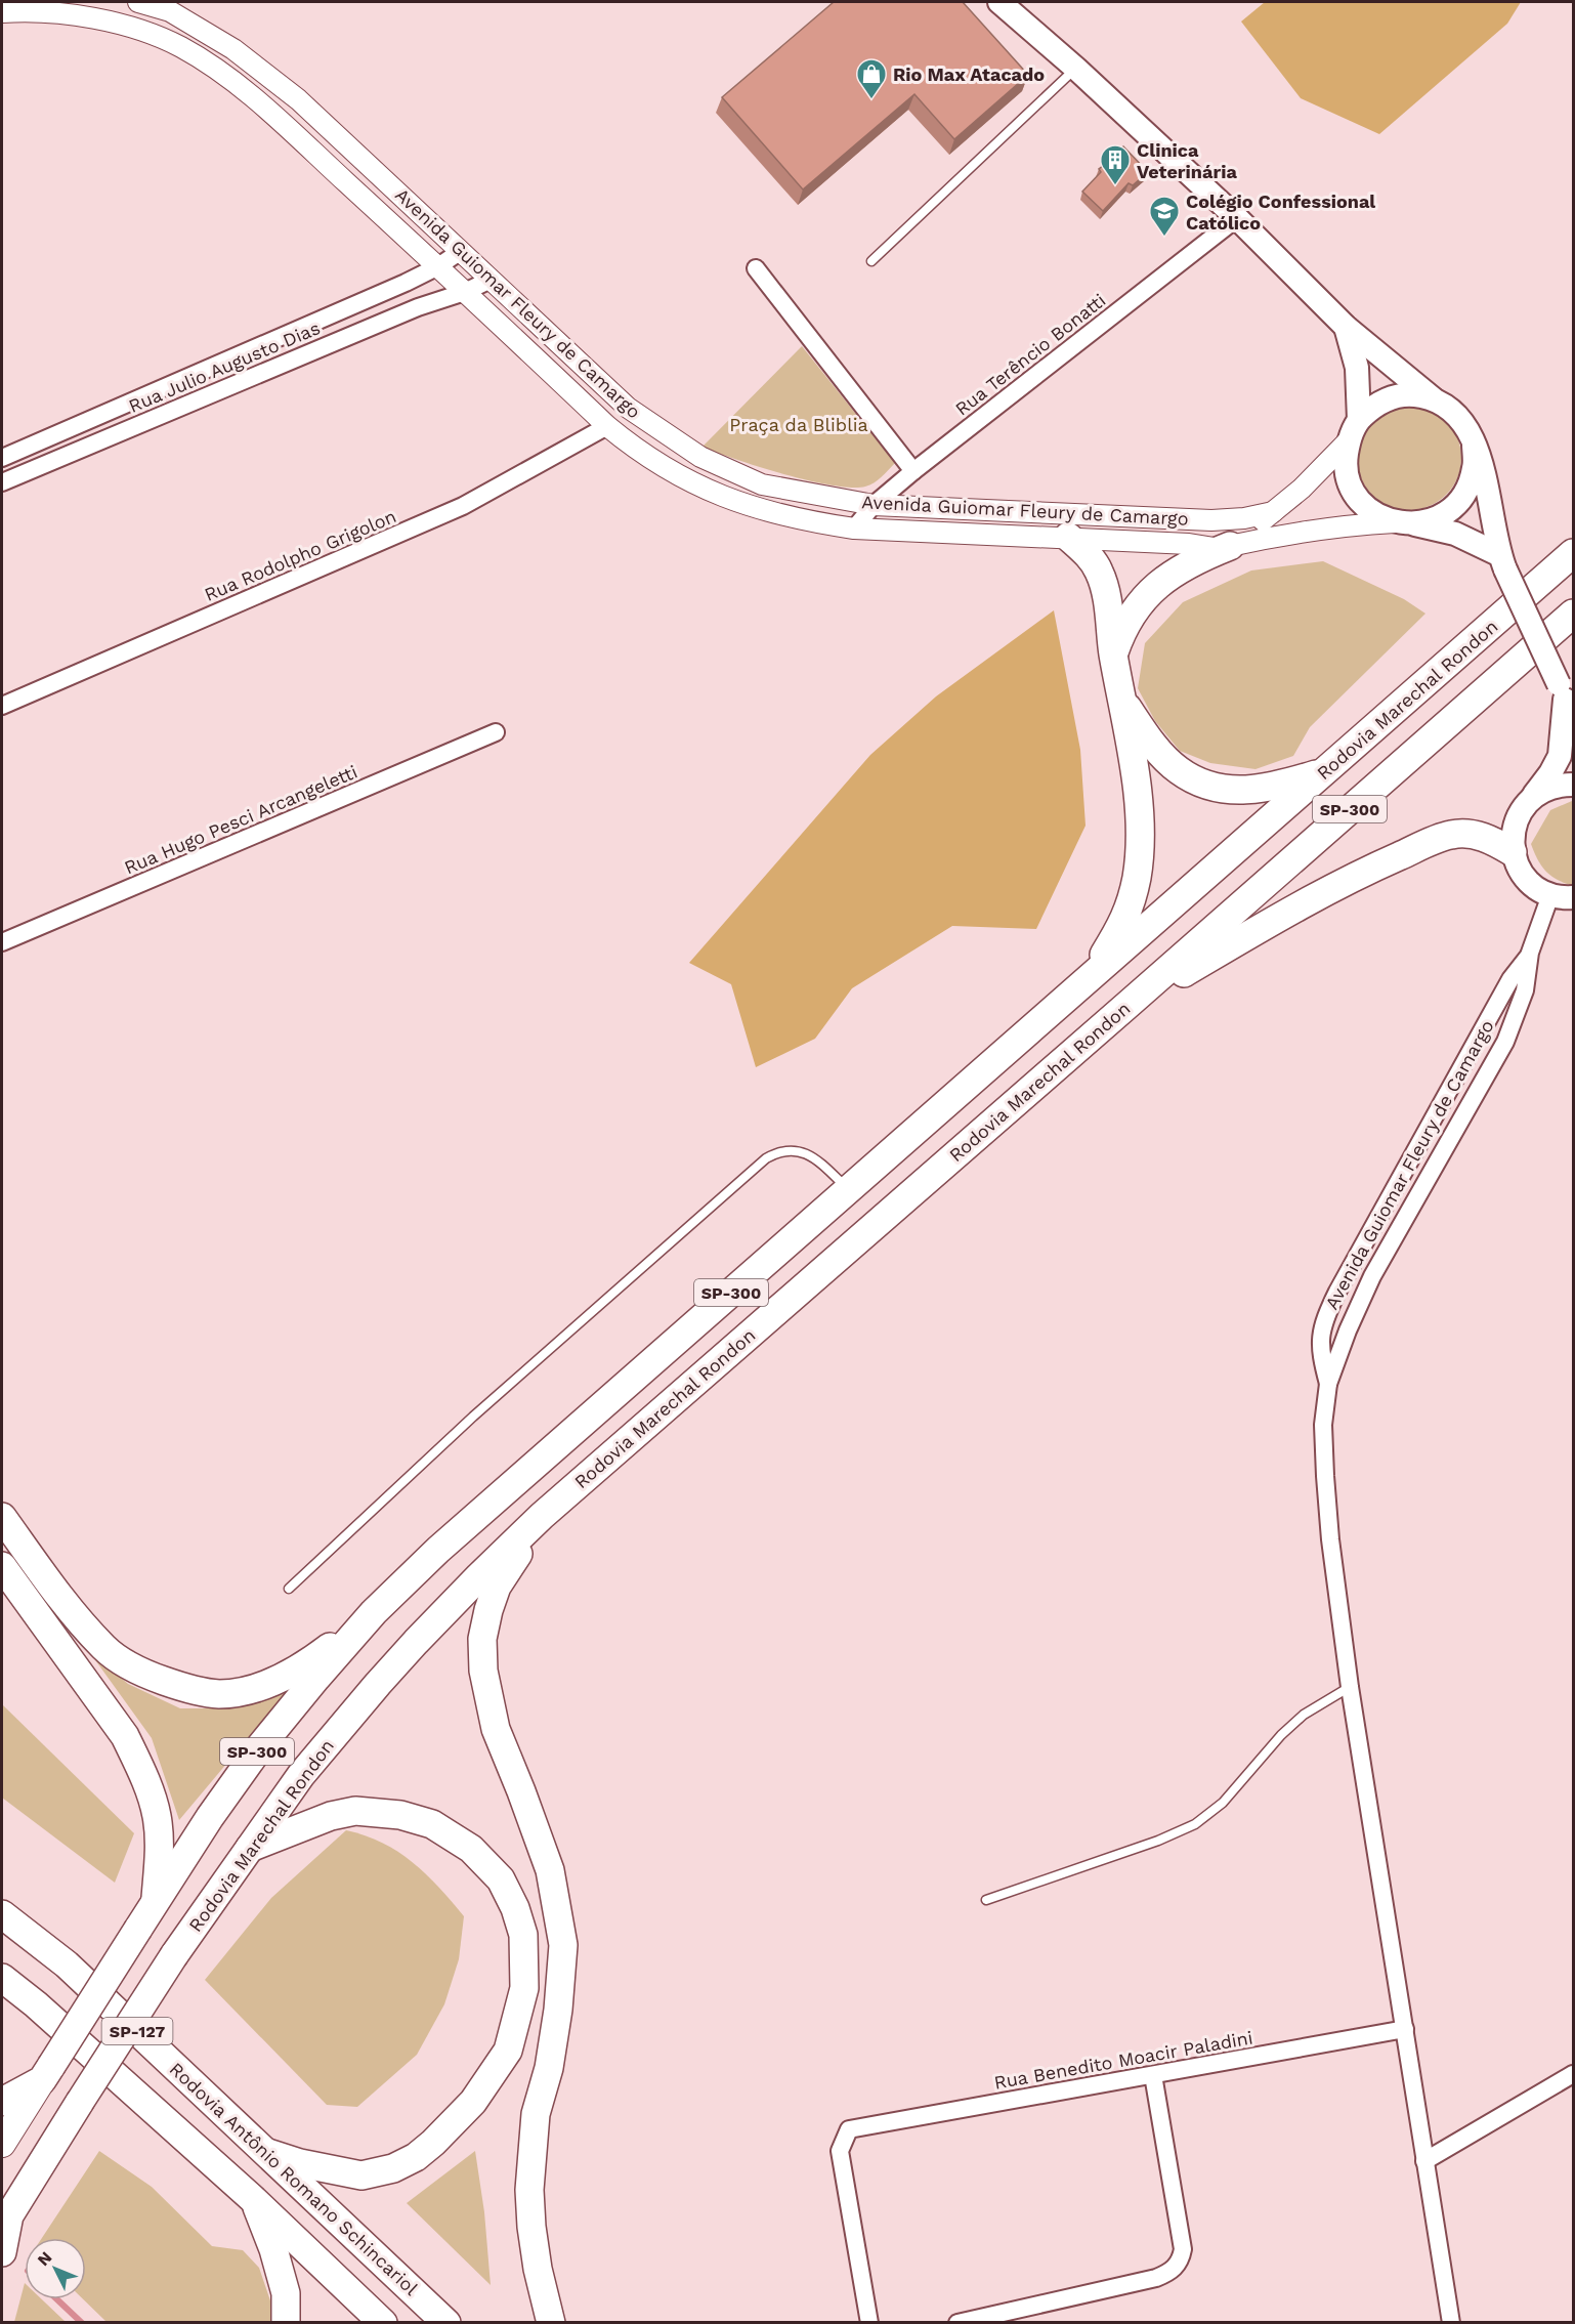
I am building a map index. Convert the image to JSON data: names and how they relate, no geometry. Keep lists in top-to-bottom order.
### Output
{
  "streets": {
    "highway": [
      "Rodovia Marechal Rondon",
      "SP-300",
      "SP-127",
      "Rodovia Antônio Romano Schincariol"
    ],
    "street": [
      "Avenida Guiomar Fleury de Camargo",
      "Rua Terêncio Bonatti",
      "Rua Julio Augusto Dias",
      "Rua Rodolpho Grigolon",
      "Rua Hugo Pesci Arcangeletti",
      "Rua Benedito Moacir Paladini"
    ]
  },
  "crossings": [
    ["Avenida Guiomar Fleury de Camargo", "Rua Terêncio Bonatti"],
    ["Avenida Guiomar Fleury de Camargo", "Rua Julio Augusto Dias"]
  ],
  "parks": ["Praça da Bliblia"],
  "places": {
    "shop": ["Rio Max Atacado"],
    "building": ["Clinica Veterinária"],
    "school or university": ["Colégio Confessional Católico"]
  },
  "north": "top left"
}
